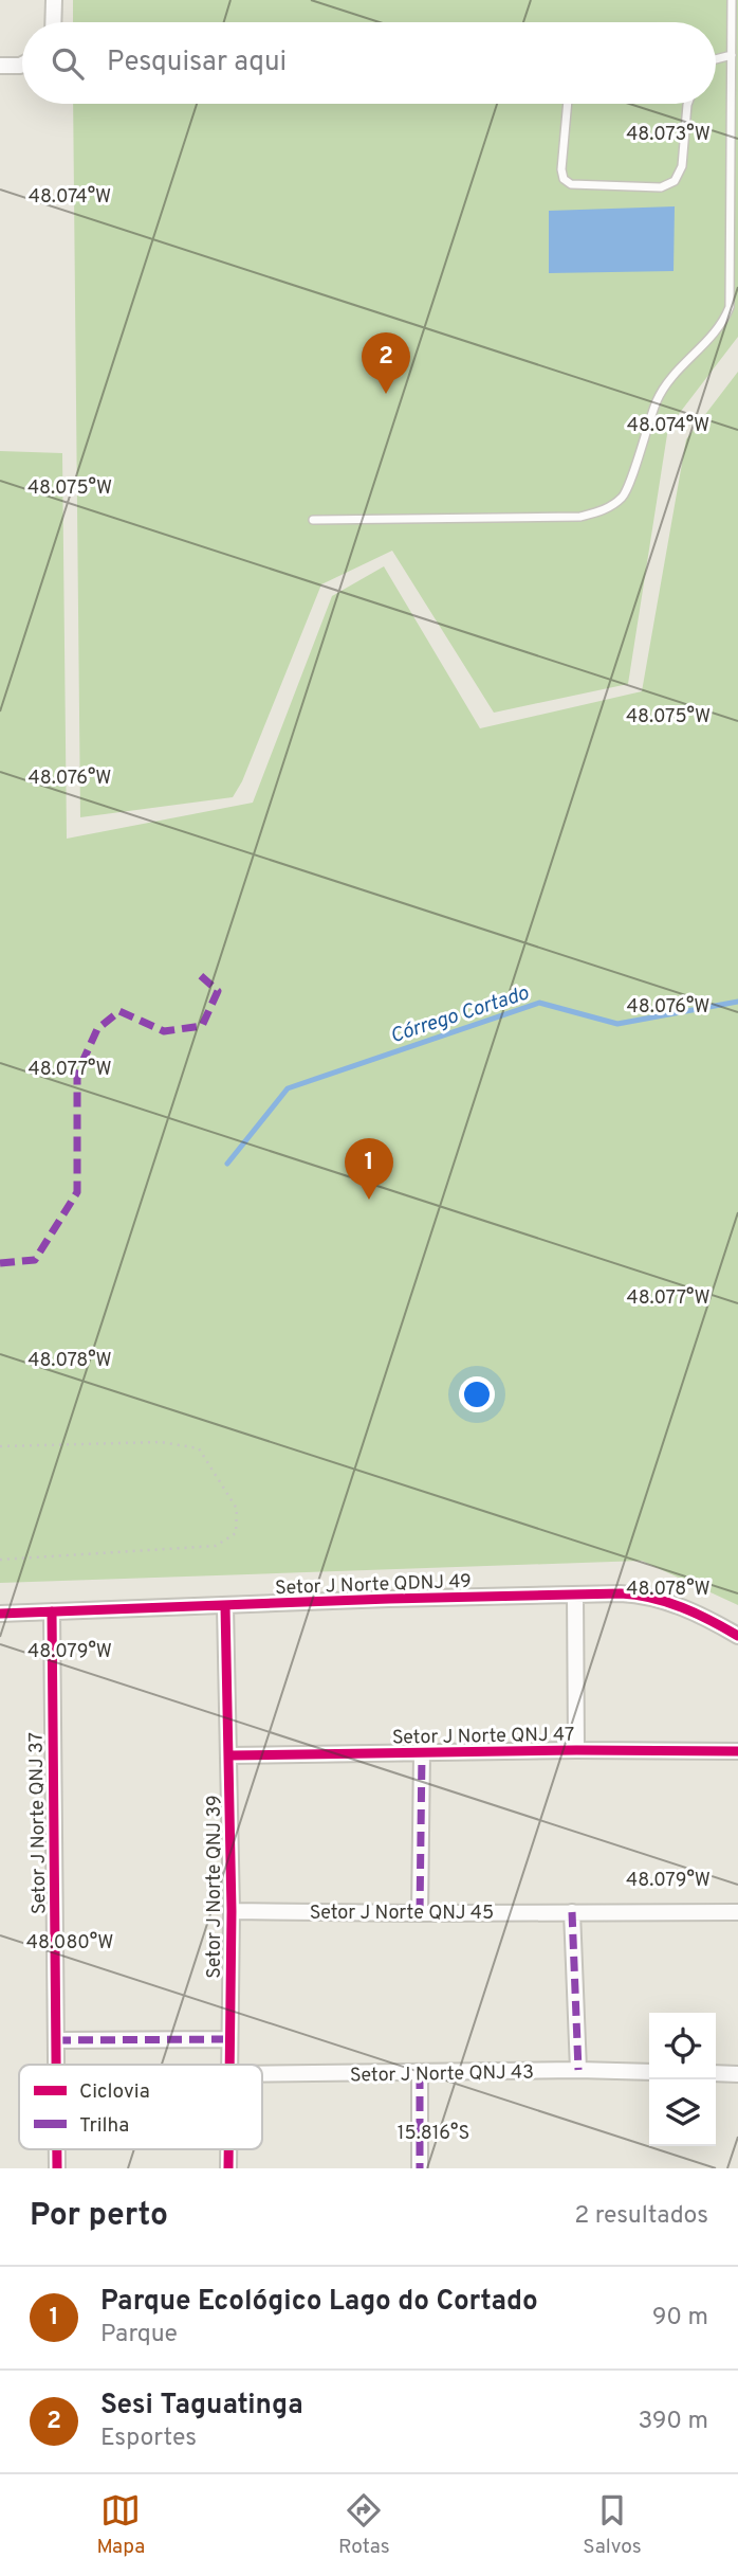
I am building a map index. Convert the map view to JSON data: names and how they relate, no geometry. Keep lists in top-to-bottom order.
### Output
{
  "streets": {
    "street": [
      "Setor J Norte QDNJ 49",
      "Setor J Norte QNJ 47",
      "Setor J Norte QNJ 37",
      "Setor J Norte QNJ 39",
      "Setor J Norte QNJ 45",
      "Setor J Norte QNJ 43"
    ]
  },
  "crossings": [
    ["Setor J Norte QDNJ 49", "Setor J Norte QNJ 47"],
    ["Setor J Norte QDNJ 49", "Setor J Norte QNJ 37"],
    ["Setor J Norte QDNJ 49", "Setor J Norte QNJ 39"],
    ["Setor J Norte QNJ 47", "Setor J Norte QNJ 39"],
    ["Setor J Norte QNJ 39", "Setor J Norte QNJ 45"]
  ],
  "water": ["Córrego Cortado"],
  "legend": ["Ciclovia", "Trilha"],
  "page": {
    "search": "Pesquisar aqui",
    "pins": ["2", "1"],
    "heading": ["Por perto", "2 resultados"],
    "list": [
      {
        "mark": "1",
        "name": "Parque Ecológico Lago do Cortado",
        "note": "Parque",
        "value": "90 m"
      },
      {
        "mark": "2",
        "name": "Sesi Taguatinga",
        "note": "Esportes",
        "value": "390 m"
      }
    ],
    "nav": ["Mapa", "Rotas", "Salvos"]
  },
  "coordinates": [
    "48.073°W",
    "48.074°W",
    "48.075°W",
    "48.076°W",
    "48.077°W",
    "48.078°W",
    "48.079°W",
    "48.080°W",
    "15.816°S"
  ]
}
